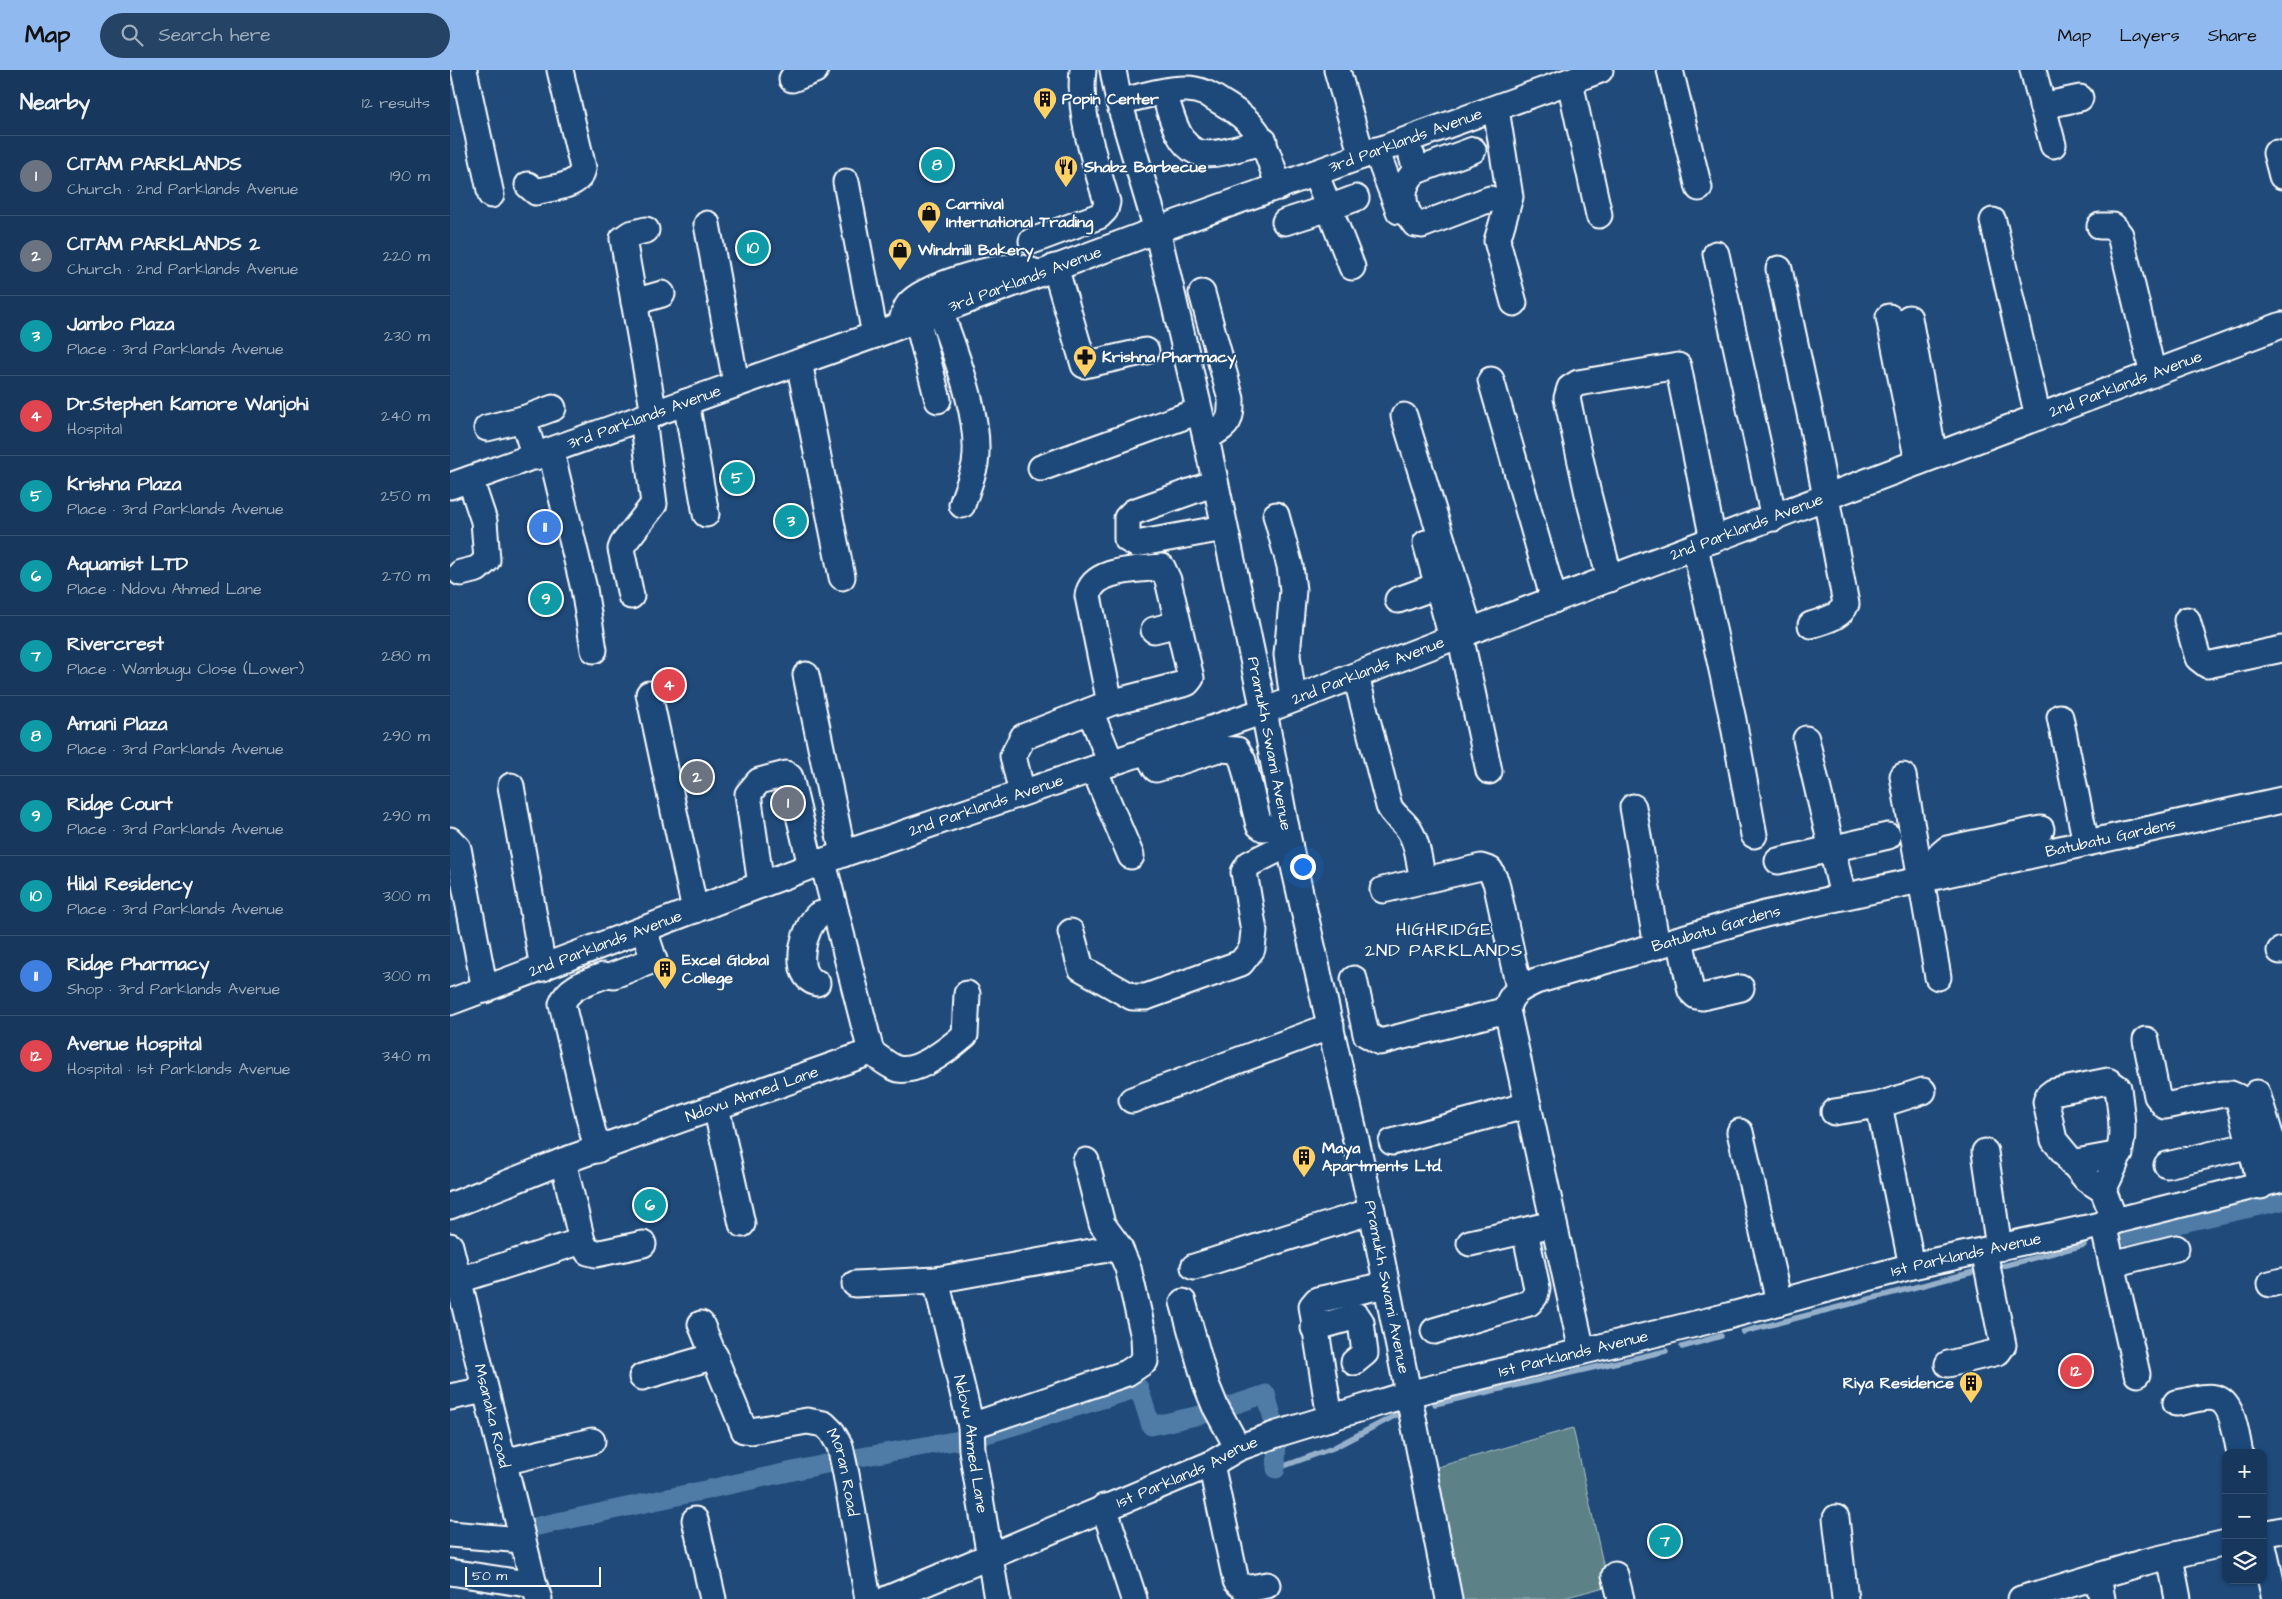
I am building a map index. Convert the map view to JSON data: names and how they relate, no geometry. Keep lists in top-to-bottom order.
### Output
{
  "streets": {
    "street": [
      "3rd Parklands Avenue",
      "2nd Parklands Avenue",
      "Pramukh Swami Avenue",
      "Batubatu Gardens",
      "Ndovu Ahmed Lane",
      "1st Parklands Avenue",
      "Msanaka Road",
      "Moran Road"
    ]
  },
  "crossings": [
    ["3rd Parklands Avenue", "Pramukh Swami Avenue"],
    ["2nd Parklands Avenue", "Pramukh Swami Avenue"],
    ["Pramukh Swami Avenue", "1st Parklands Avenue"],
    ["Ndovu Ahmed Lane", "1st Parklands Avenue"]
  ],
  "districts": ["HIGHRIDGE 2ND PARKLANDS"],
  "places": {
    "building": [
      "Popin Center",
      "Excel Global College",
      "Maya Apartments Ltd.",
      "Riya Residence"
    ],
    "restaurant": ["Shabz Barbecue"],
    "shop": ["Carnival International Trading", "Windmill Bakery"],
    "pharmacy": ["Krishna Pharmacy"]
  },
  "scale_bar": "50 m",
  "page": {
    "header": "Map",
    "search": "Search here",
    "nav": ["Map", "Layers", "Share"],
    "heading": ["Nearby", "12 results"],
    "list": [
      {
        "mark": "1",
        "name": "CITAM PARKLANDS",
        "note": "Church · 2nd Parklands Avenue",
        "value": "190 m"
      },
      {
        "mark": "2",
        "name": "CITAM PARKLANDS 2",
        "note": "Church · 2nd Parklands Avenue",
        "value": "220 m"
      },
      {
        "mark": "3",
        "name": "Jambo Plaza",
        "note": "Place · 3rd Parklands Avenue",
        "value": "230 m"
      },
      {
        "mark": "4",
        "name": "Dr.Stephen Kamore Wanjohi",
        "note": "Hospital",
        "value": "240 m"
      },
      {
        "mark": "5",
        "name": "Krishna Plaza",
        "note": "Place · 3rd Parklands Avenue",
        "value": "250 m"
      },
      {
        "mark": "6",
        "name": "Aquamist LTD",
        "note": "Place · Ndovu Ahmed Lane",
        "value": "270 m"
      },
      {
        "mark": "7",
        "name": "Rivercrest",
        "note": "Place · Wambugu Close (Lower)",
        "value": "280 m"
      },
      {
        "mark": "8",
        "name": "Amani Plaza",
        "note": "Place · 3rd Parklands Avenue",
        "value": "290 m"
      },
      {
        "mark": "9",
        "name": "Ridge Court",
        "note": "Place · 3rd Parklands Avenue",
        "value": "290 m"
      },
      {
        "mark": "10",
        "name": "Hilal Residency",
        "note": "Place · 3rd Parklands Avenue",
        "value": "300 m"
      },
      {
        "mark": "11",
        "name": "Ridge Pharmacy",
        "note": "Shop · 3rd Parklands Avenue",
        "value": "300 m"
      },
      {
        "mark": "12",
        "name": "Avenue Hospital",
        "note": "Hospital · 1st Parklands Avenue",
        "value": "340 m"
      }
    ],
    "pins": [
      "8",
      "10",
      "5",
      "3",
      "11",
      "9",
      "4",
      "2",
      "1",
      "6",
      "12",
      "7"
    ],
    "map_buttons": ["+", "−"],
    "scale": "50 m"
  }
}
